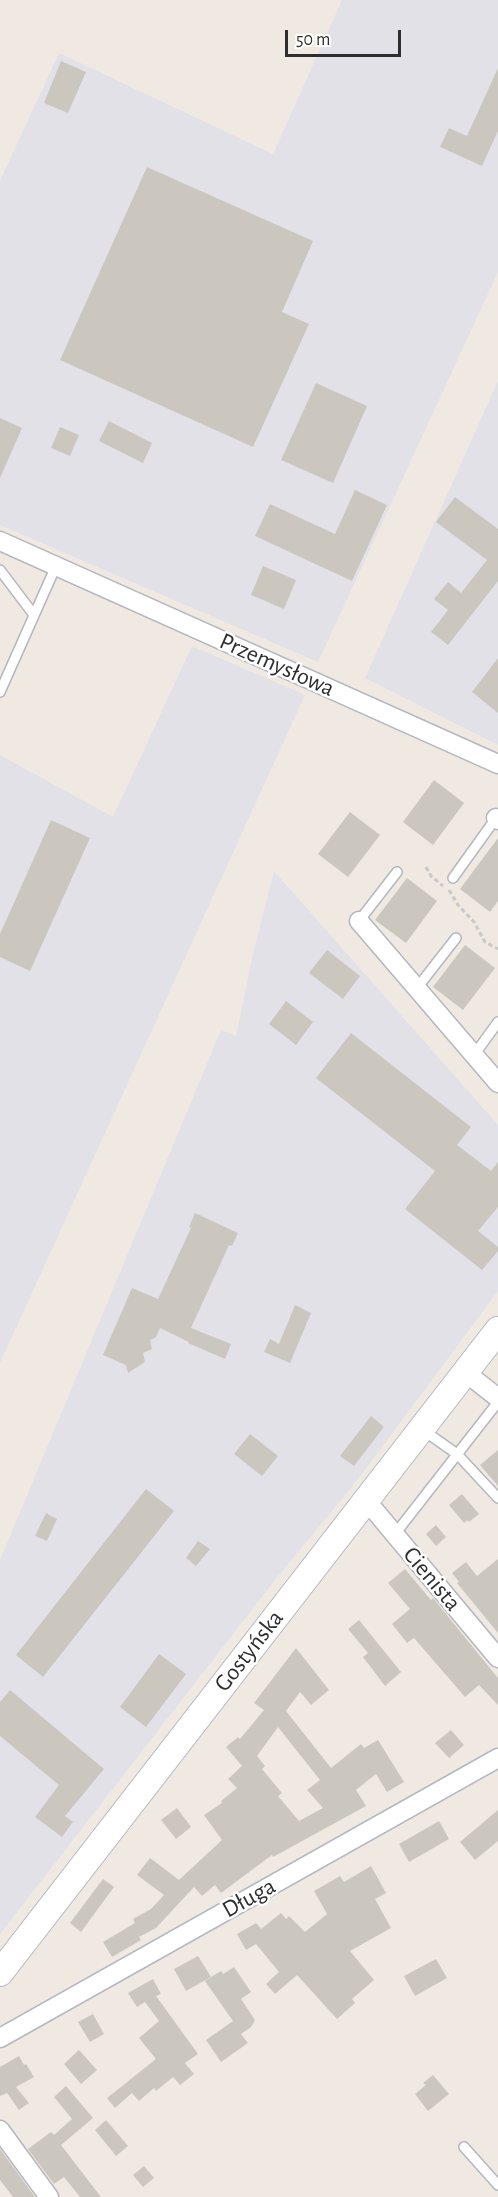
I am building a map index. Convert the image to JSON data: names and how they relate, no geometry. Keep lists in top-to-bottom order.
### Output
{
  "streets": {
    "main road": ["Gostyńska"],
    "street": ["Przemysłowa", "Cienista", "Długa"]
  },
  "crossings": [
    ["Cienista", "Gostyńska"]
  ],
  "scale_bar": "50 m"
}
